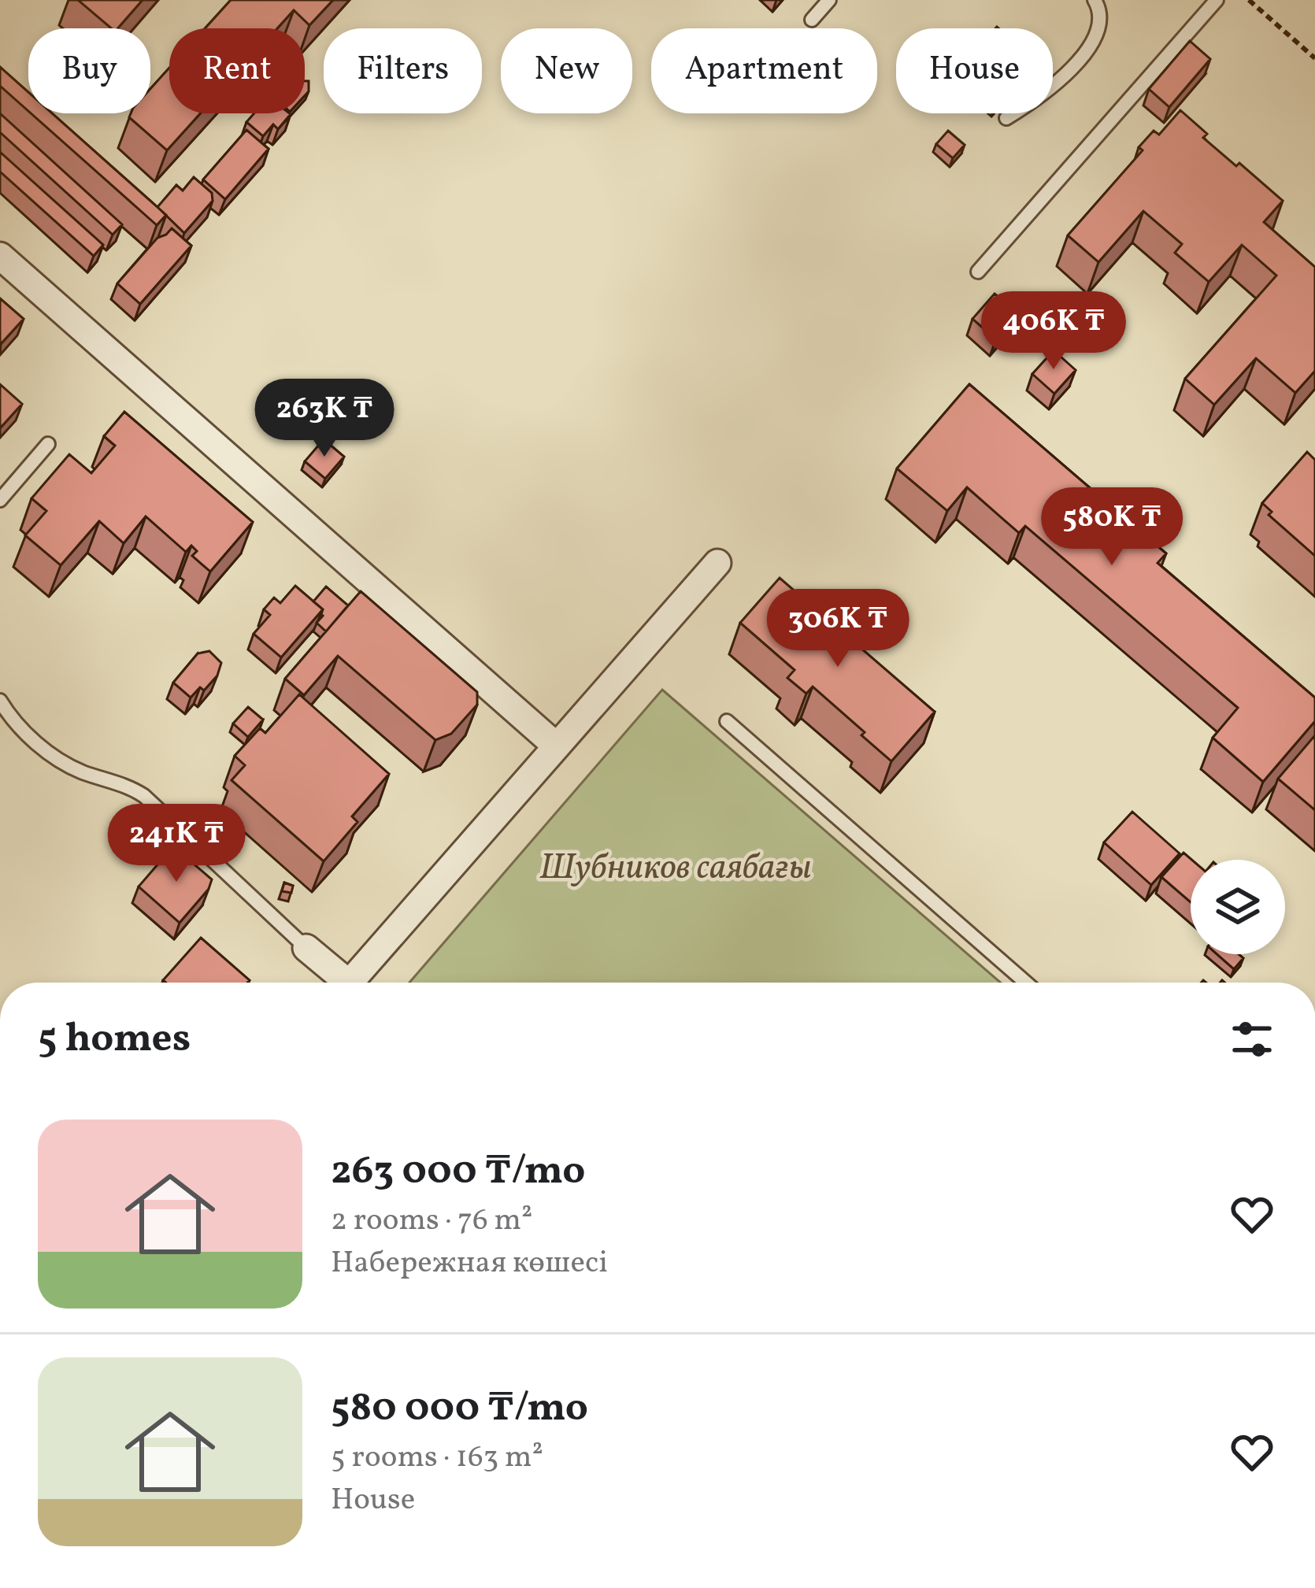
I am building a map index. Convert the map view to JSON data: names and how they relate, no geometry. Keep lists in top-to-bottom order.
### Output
{
  "parks": ["Шубников саябағы"],
  "page": {
    "chip": [
      "Buy",
      "Rent",
      "Filters",
      "New",
      "Apartment",
      "House"
    ],
    "price": [
      "406K ₸",
      "263K ₸",
      "580K ₸",
      "306K ₸",
      "241K ₸"
    ],
    "heading": "5 homes",
    "list": [
      {
        "name": "263 000 ₸/mo",
        "note": "2 rooms · 76 m² · Набережная көшесі"
      },
      {
        "name": "580 000 ₸/mo",
        "note": "5 rooms · 163 m² · House"
      }
    ]
  }
}
